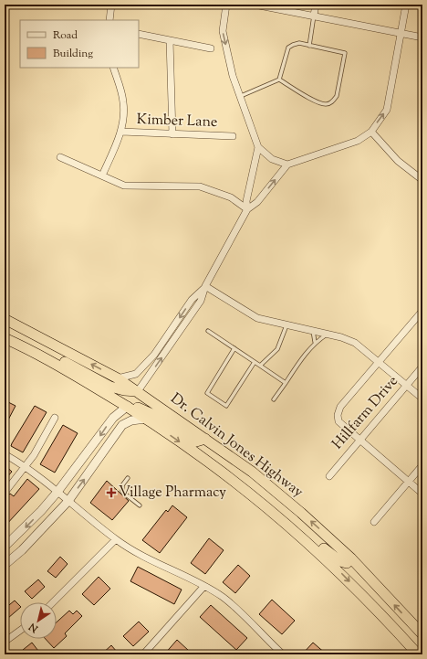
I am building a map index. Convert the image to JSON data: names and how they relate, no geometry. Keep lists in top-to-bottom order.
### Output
{
  "streets": {
    "highway": ["Dr. Calvin Jones Highway"],
    "street": ["Kimber Lane", "Hillfarm Drive"]
  },
  "places": {
    "health": ["Village Pharmacy"]
  },
  "legend": ["Road", "Building"],
  "north": "bottom left"
}
